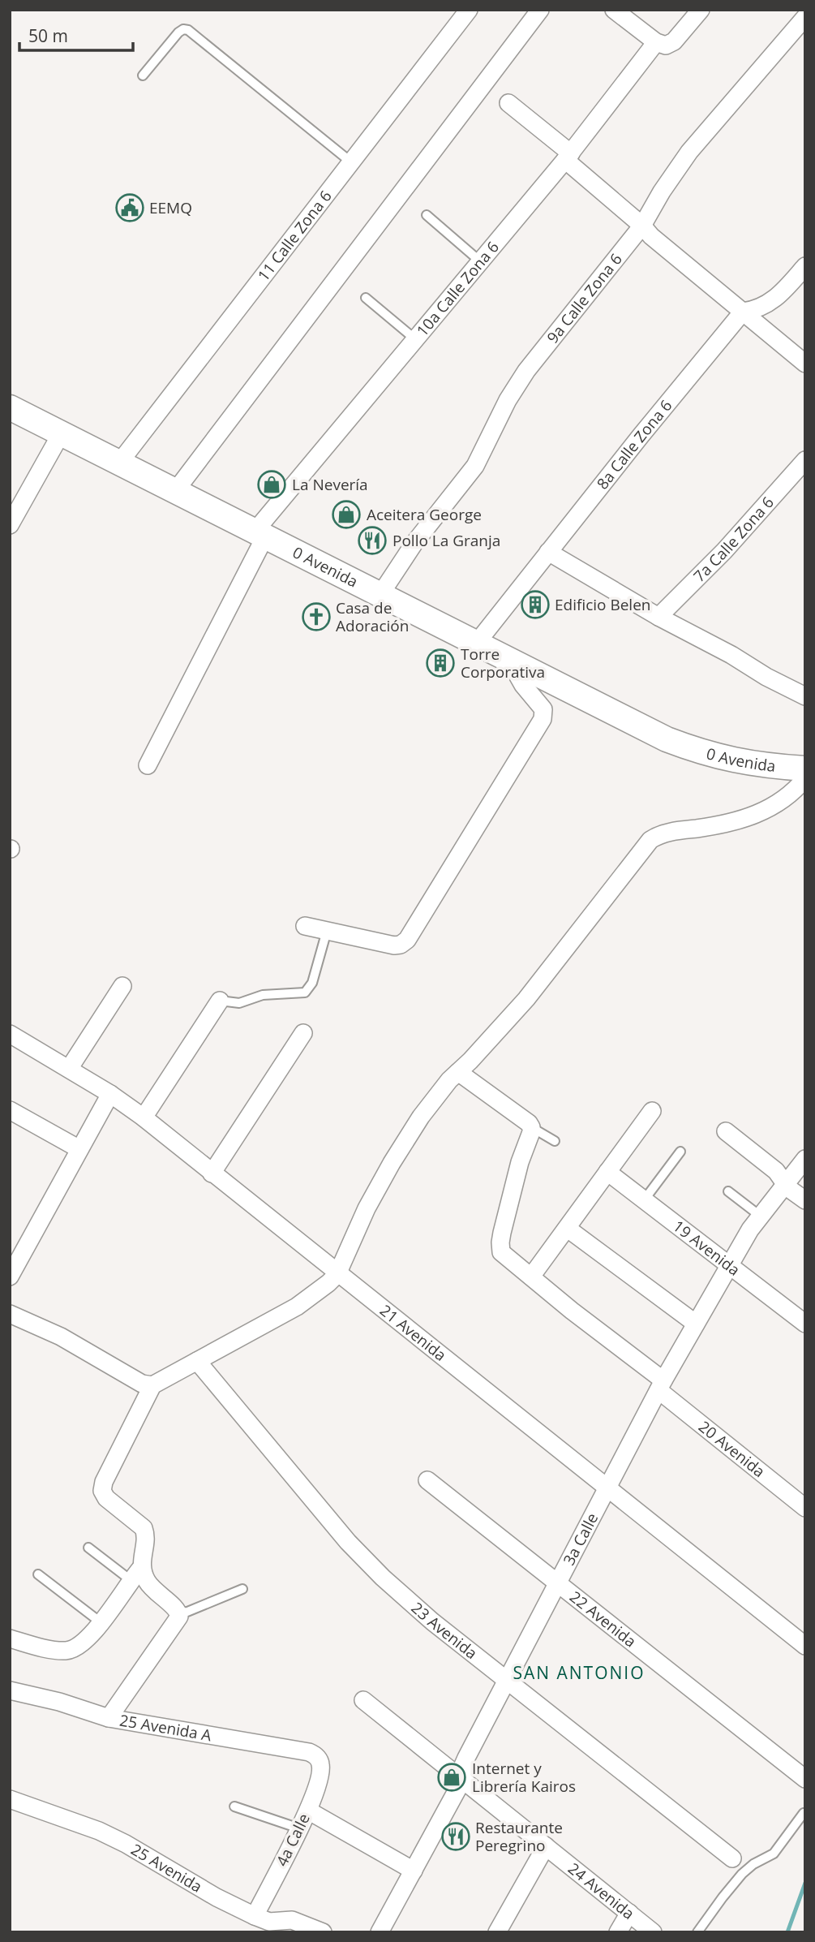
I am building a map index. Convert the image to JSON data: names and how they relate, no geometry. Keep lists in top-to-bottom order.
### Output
{
  "streets": {
    "street": [
      "11 Calle Zona 6",
      "10a Calle Zona 6",
      "9a Calle Zona 6",
      "8a Calle Zona 6",
      "7a Calle Zona 6",
      "0 Avenida",
      "19 Avenida",
      "21 Avenida",
      "20 Avenida",
      "3a Calle",
      "22 Avenida",
      "23 Avenida",
      "25 Avenida A",
      "4a Calle",
      "25 Avenida",
      "24 Avenida"
    ]
  },
  "crossings": [
    ["11 Calle Zona 6", "0 Avenida"],
    ["10a Calle Zona 6", "0 Avenida"],
    ["9a Calle Zona 6", "0 Avenida"],
    ["8a Calle Zona 6", "0 Avenida"],
    ["19 Avenida", "3a Calle"],
    ["21 Avenida", "3a Calle"],
    ["20 Avenida", "3a Calle"],
    ["3a Calle", "22 Avenida"],
    ["3a Calle", "23 Avenida"],
    ["3a Calle", "24 Avenida"],
    ["25 Avenida A", "4a Calle"],
    ["4a Calle", "25 Avenida"]
  ],
  "districts": ["SAN ANTONIO"],
  "places": {
    "public building": ["EEMQ"],
    "shop": ["La Nevería", "Aceitera George", "Internet y Librería Kairos"],
    "restaurant": ["Pollo La Granja", "Restaurante Peregrino"],
    "building": ["Edificio Belen", "Torre Corporativa"],
    "church": ["Casa de Adoración"]
  },
  "scale_bar": "50 m"
}
